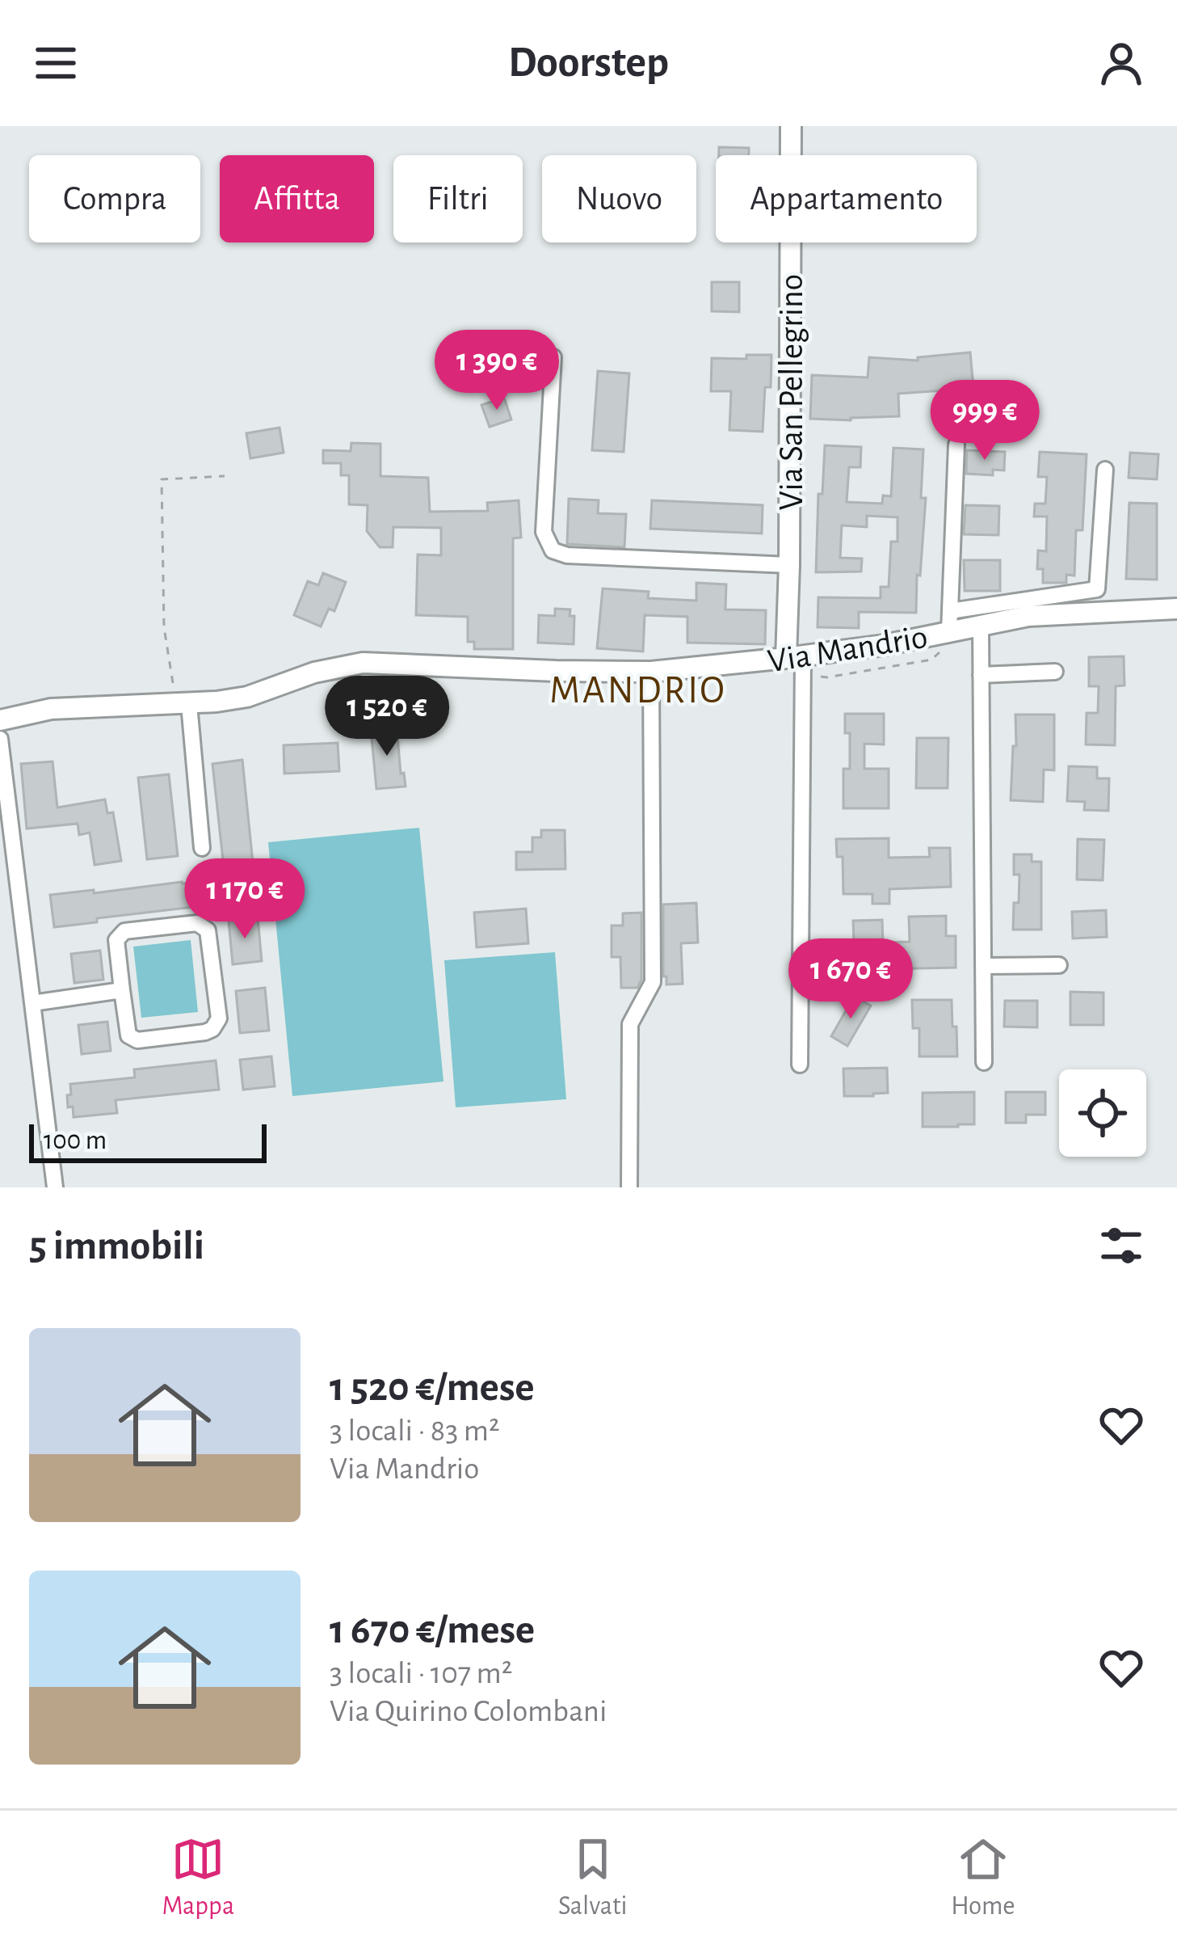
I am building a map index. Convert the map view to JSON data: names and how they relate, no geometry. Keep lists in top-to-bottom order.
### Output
{
  "streets": {
    "street": ["Via San Pellegrino", "Via Mandrio"]
  },
  "crossings": [
    ["Via San Pellegrino", "Via Mandrio"]
  ],
  "districts": ["MANDRIO"],
  "scale_bar": "100 m",
  "page": {
    "header": "Doorstep",
    "chip": [
      "Compra",
      "Affitta",
      "Filtri",
      "Nuovo",
      "Appartamento"
    ],
    "price": [
      "1 390 €",
      "999 €",
      "1 520 €",
      "1 170 €",
      "1 670 €"
    ],
    "scale": "100 m",
    "heading": "5 immobili",
    "list": [
      {
        "name": "1 520 €/mese",
        "note": "3 locali · 83 m² · Via Mandrio"
      },
      {
        "name": "1 670 €/mese",
        "note": "3 locali · 107 m² · Via Quirino Colombani"
      }
    ],
    "tabs": ["Mappa", "Salvati", "Home"]
  }
}
